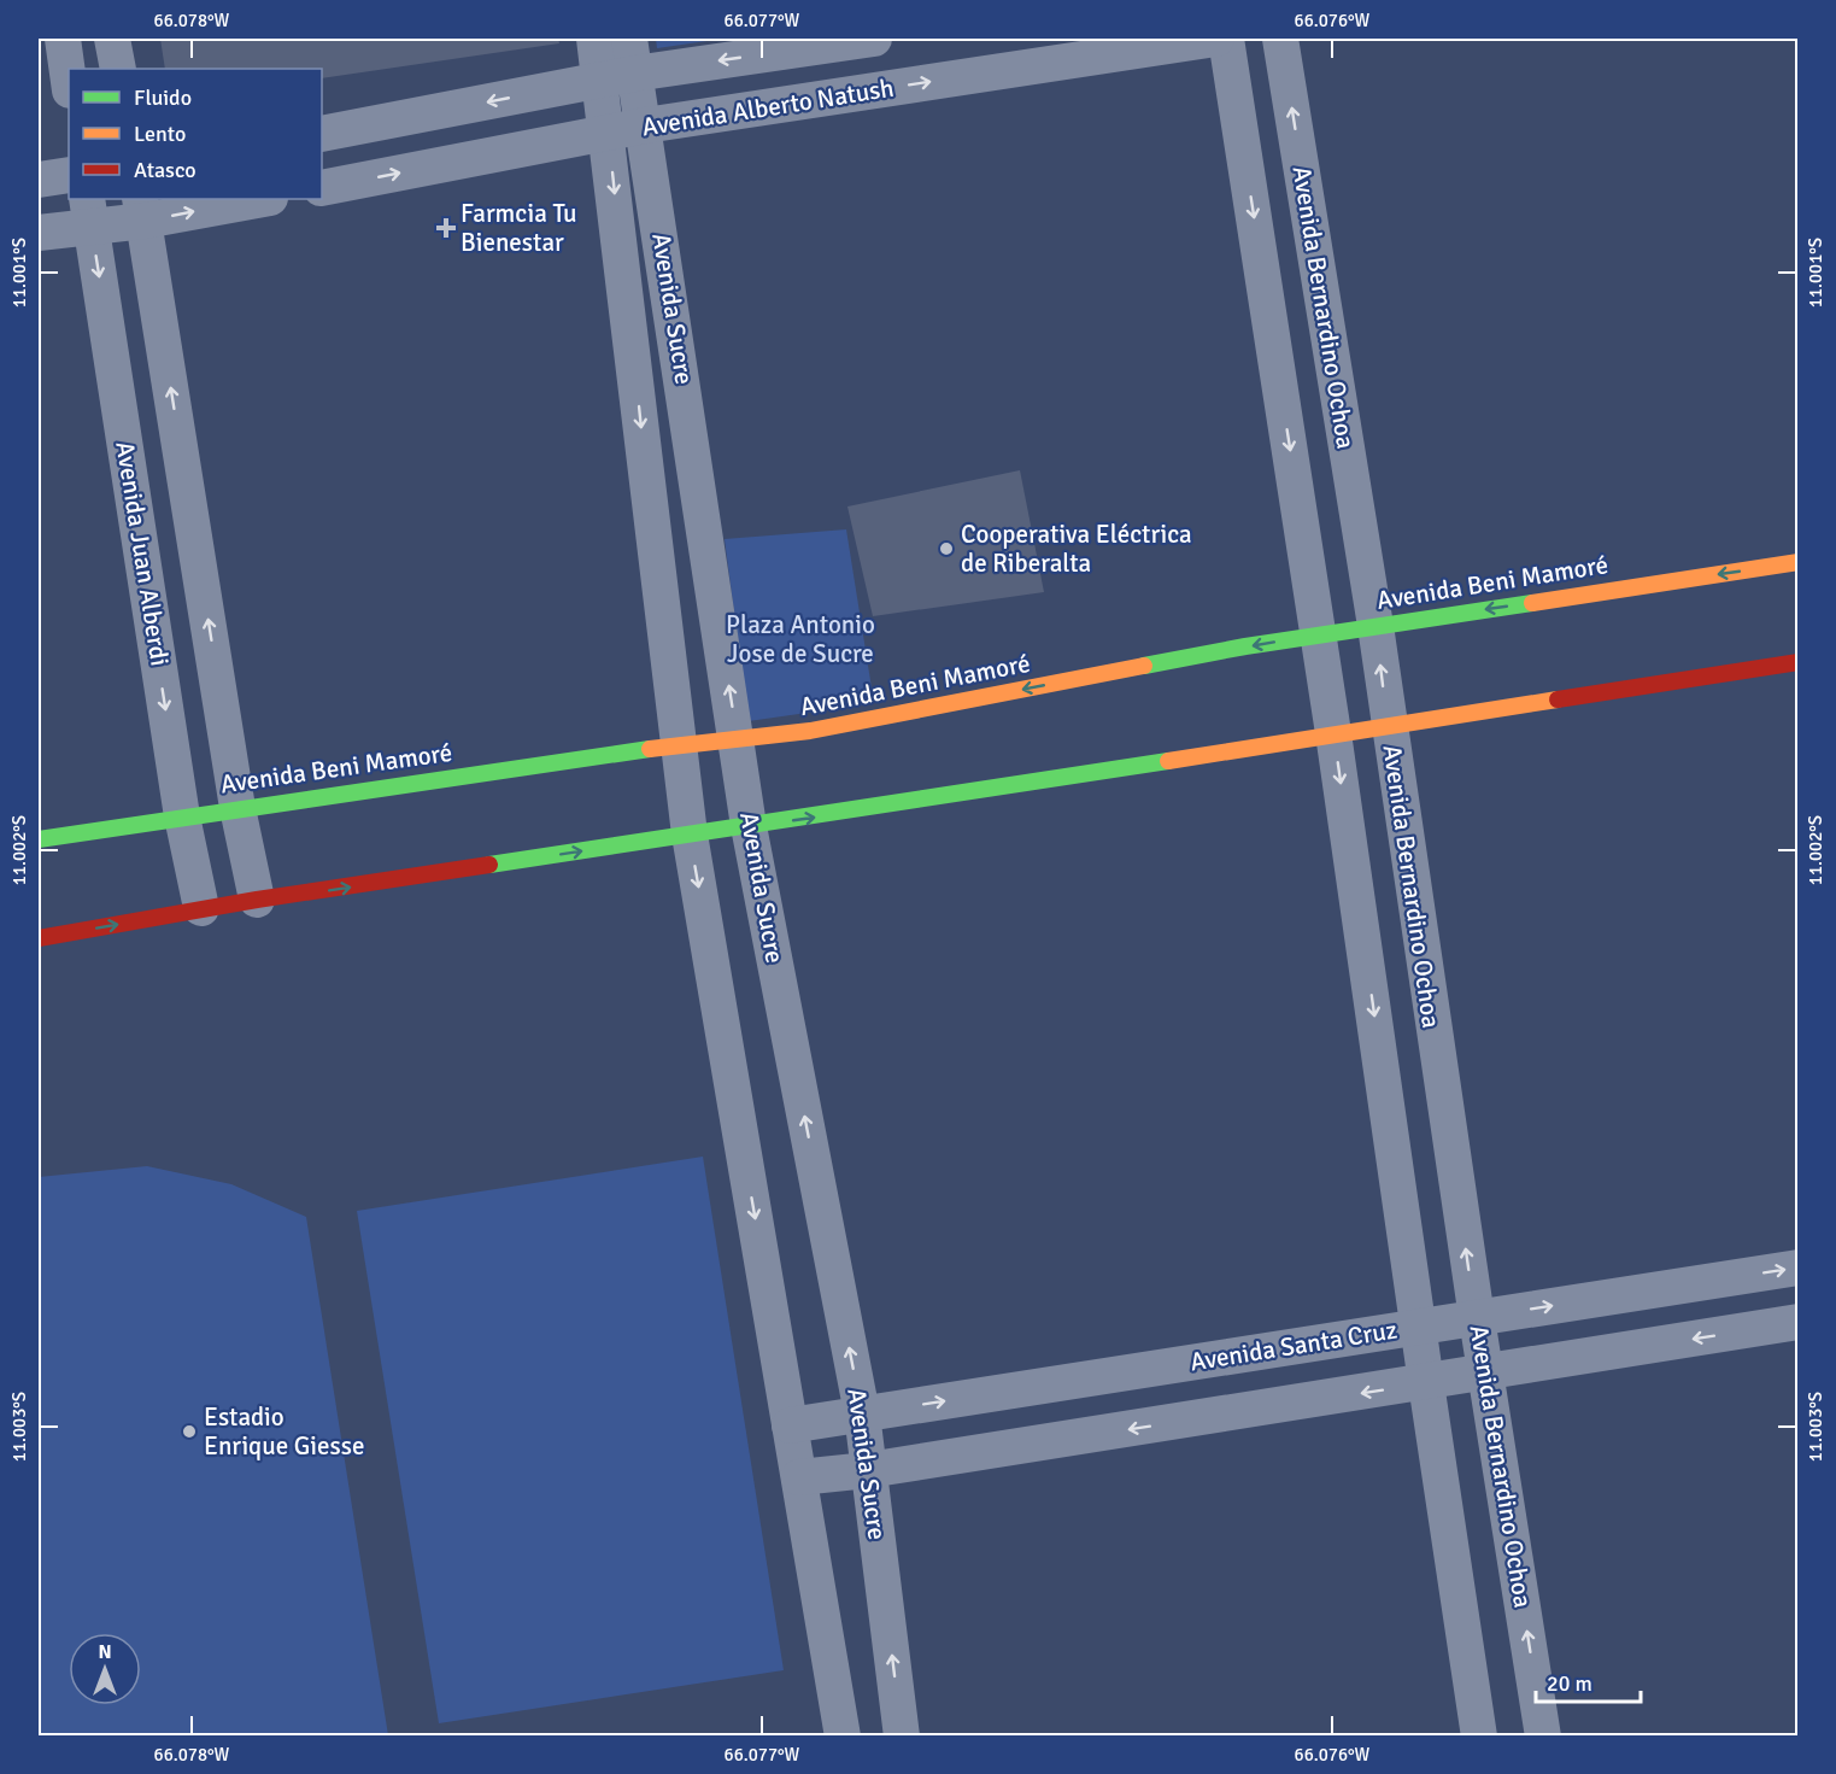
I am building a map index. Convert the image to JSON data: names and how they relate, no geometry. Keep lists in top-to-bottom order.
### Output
{
  "streets": {
    "street": [
      "Avenida Alberto Natush",
      "Avenida Bernardino Ochoa",
      "Avenida Sucre",
      "Avenida Juan Alberdi",
      "Avenida Beni Mamoré",
      "Avenida Santa Cruz"
    ]
  },
  "crossings": [
    ["Avenida Alberto Natush", "Avenida Sucre"],
    ["Avenida Bernardino Ochoa", "Avenida Beni Mamoré"],
    ["Avenida Bernardino Ochoa", "Avenida Santa Cruz"],
    ["Avenida Sucre", "Avenida Beni Mamoré"],
    ["Avenida Sucre", "Avenida Santa Cruz"],
    ["Avenida Juan Alberdi", "Avenida Beni Mamoré"]
  ],
  "parks": ["Plaza Antonio Jose de Sucre"],
  "places": {
    "health": ["Farmcia Tu Bienestar"],
    "other": ["Cooperativa Eléctrica de Riberalta", "Estadio Enrique Giesse"]
  },
  "legend": ["Fluido", "Lento", "Atasco"],
  "scale_bar": "20 m",
  "north": "top",
  "coordinates": [
    "66.078°W",
    "66.077°W",
    "66.076°W",
    "11.001°S",
    "11.002°S",
    "11.003°S"
  ]
}
